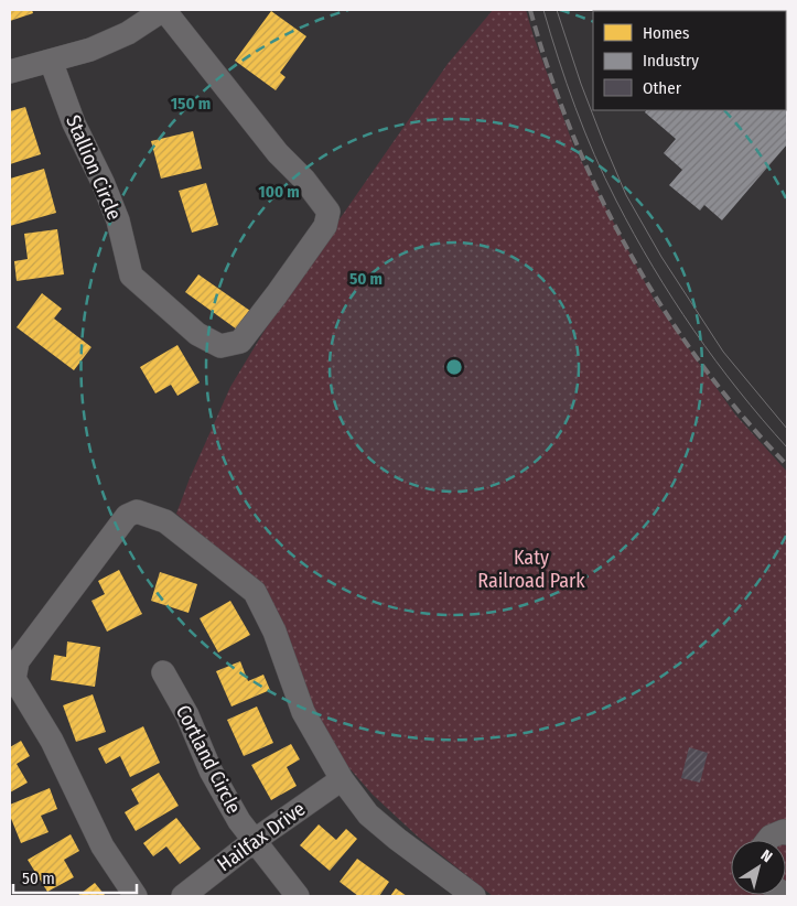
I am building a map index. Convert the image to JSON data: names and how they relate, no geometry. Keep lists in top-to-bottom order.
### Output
{
  "streets": {
    "street": ["Stallion Circle", "Cortland Circle", "Hailfax Drive"]
  },
  "crossings": [
    ["Cortland Circle", "Hailfax Drive"]
  ],
  "parks": ["Katy Railroad Park"],
  "legend": ["Homes", "Industry", "Other"],
  "scale_bar": "50 m",
  "north": "top right",
  "rings": ["150 m", "100 m", "50 m"]
}
